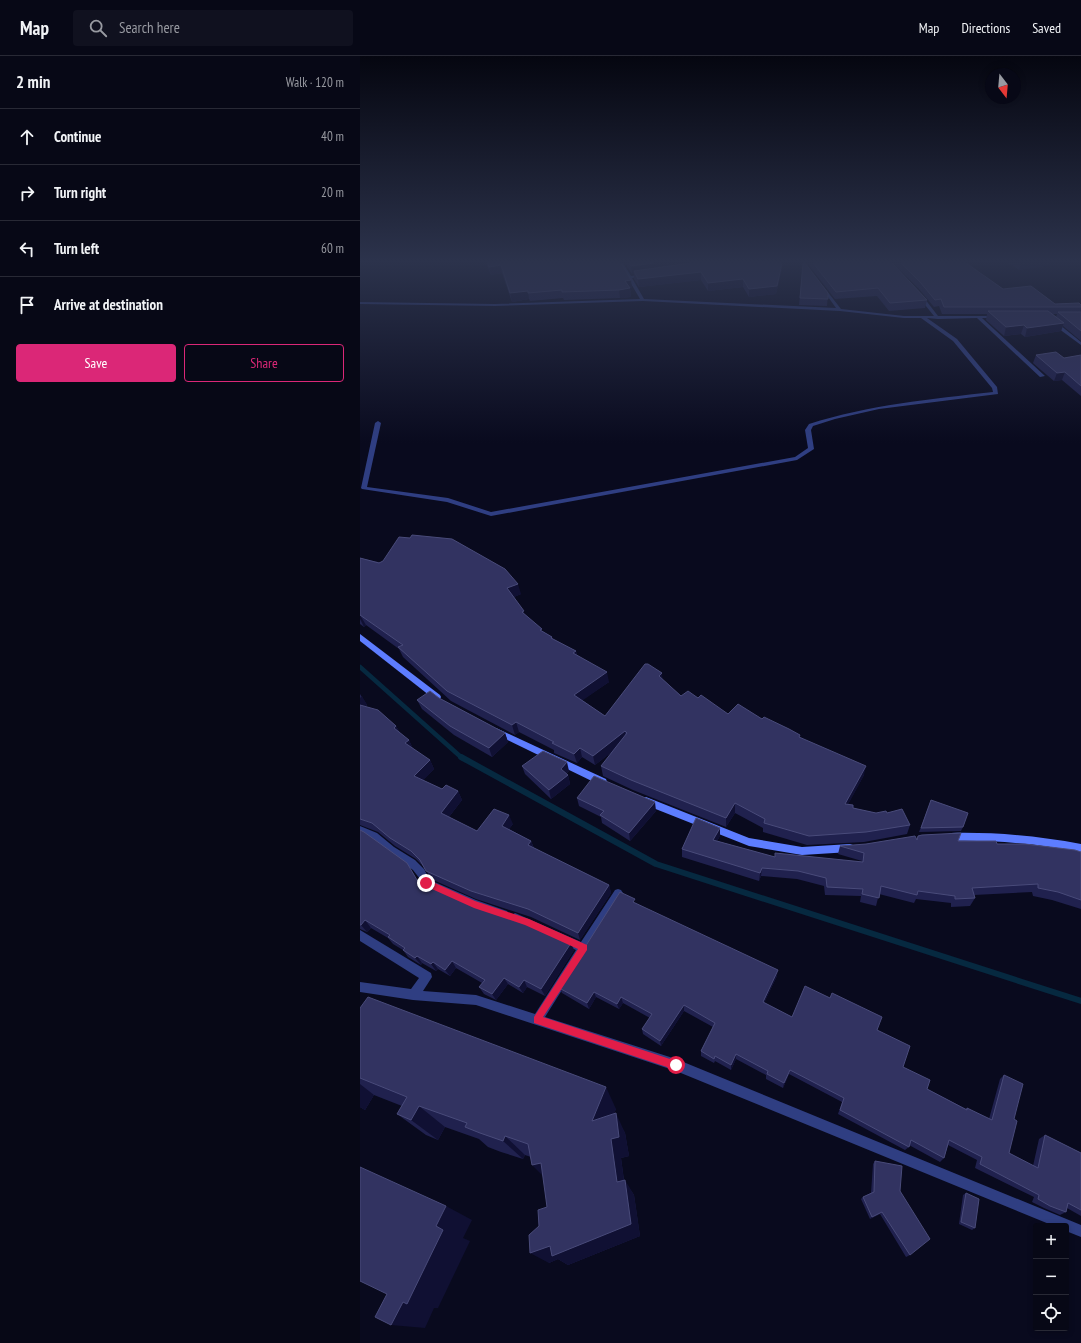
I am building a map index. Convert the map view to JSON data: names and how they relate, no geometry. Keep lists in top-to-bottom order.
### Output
{
  "north": "bottom",
  "page": {
    "header": "Map",
    "search": "Search here",
    "nav": ["Map", "Directions", "Saved"],
    "heading": ["2 min", "Walk · 120 m"],
    "list": [
      ["Continue", "40 m"],
      ["Turn right", "20 m"],
      ["Turn left", "60 m"],
      "Arrive at destination"
    ],
    "buttons": ["Save", "Share"],
    "map_buttons": ["+", "−"]
  }
}
